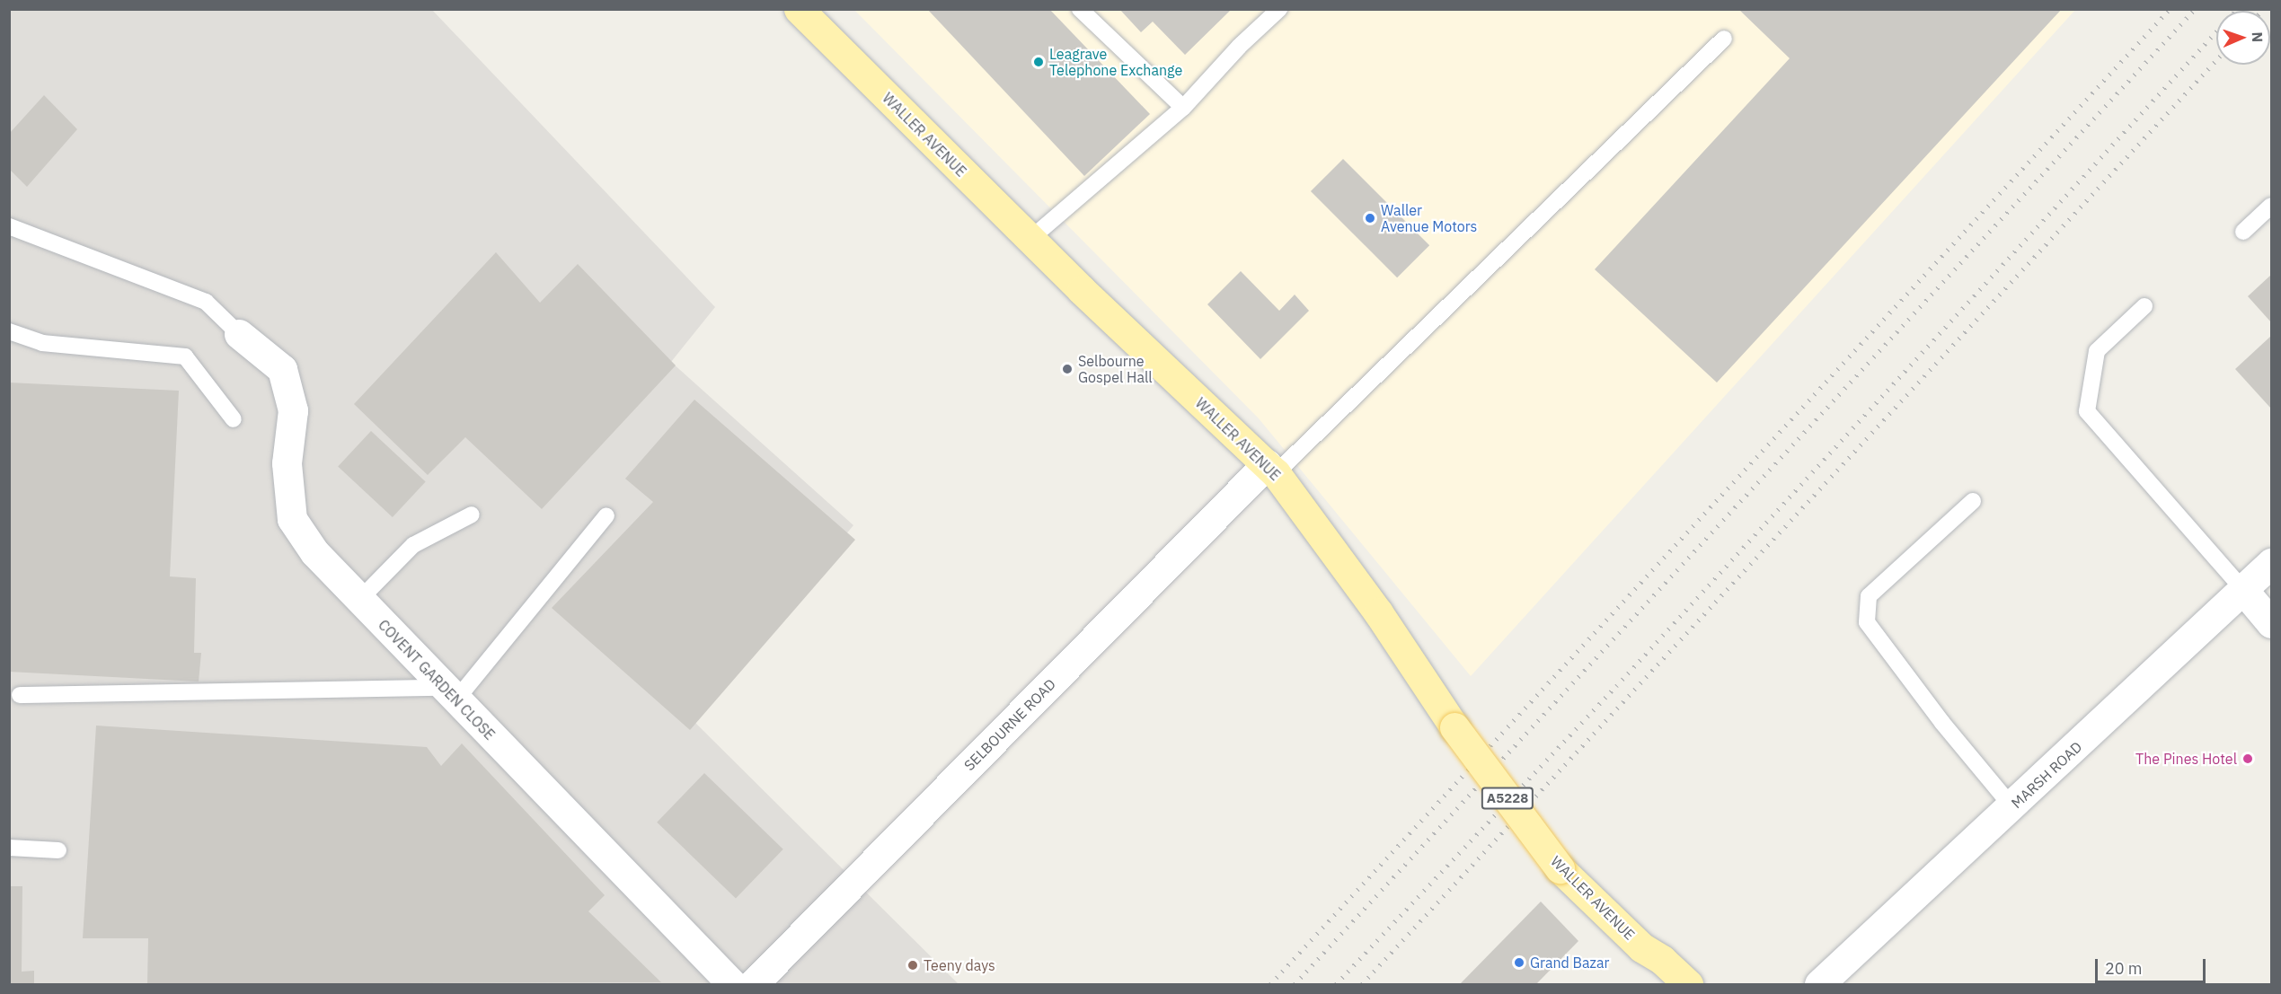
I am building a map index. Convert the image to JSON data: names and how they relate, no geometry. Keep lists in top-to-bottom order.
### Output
{
  "streets": {
    "main road": ["WALLER AVENUE", "A5228"],
    "street": ["COVENT GARDEN CLOSE", "SELBOURNE ROAD", "MARSH ROAD"]
  },
  "crossings": [
    ["WALLER AVENUE", "SELBOURNE ROAD"]
  ],
  "places": [
    "Leagrave Telephone Exchange",
    "Waller Avenue Motors",
    "Selbourne Gospel Hall",
    "The Pines Hotel",
    "Grand Bazar",
    "Teeny days"
  ],
  "scale_bar": "20 m",
  "north": "right"
}
